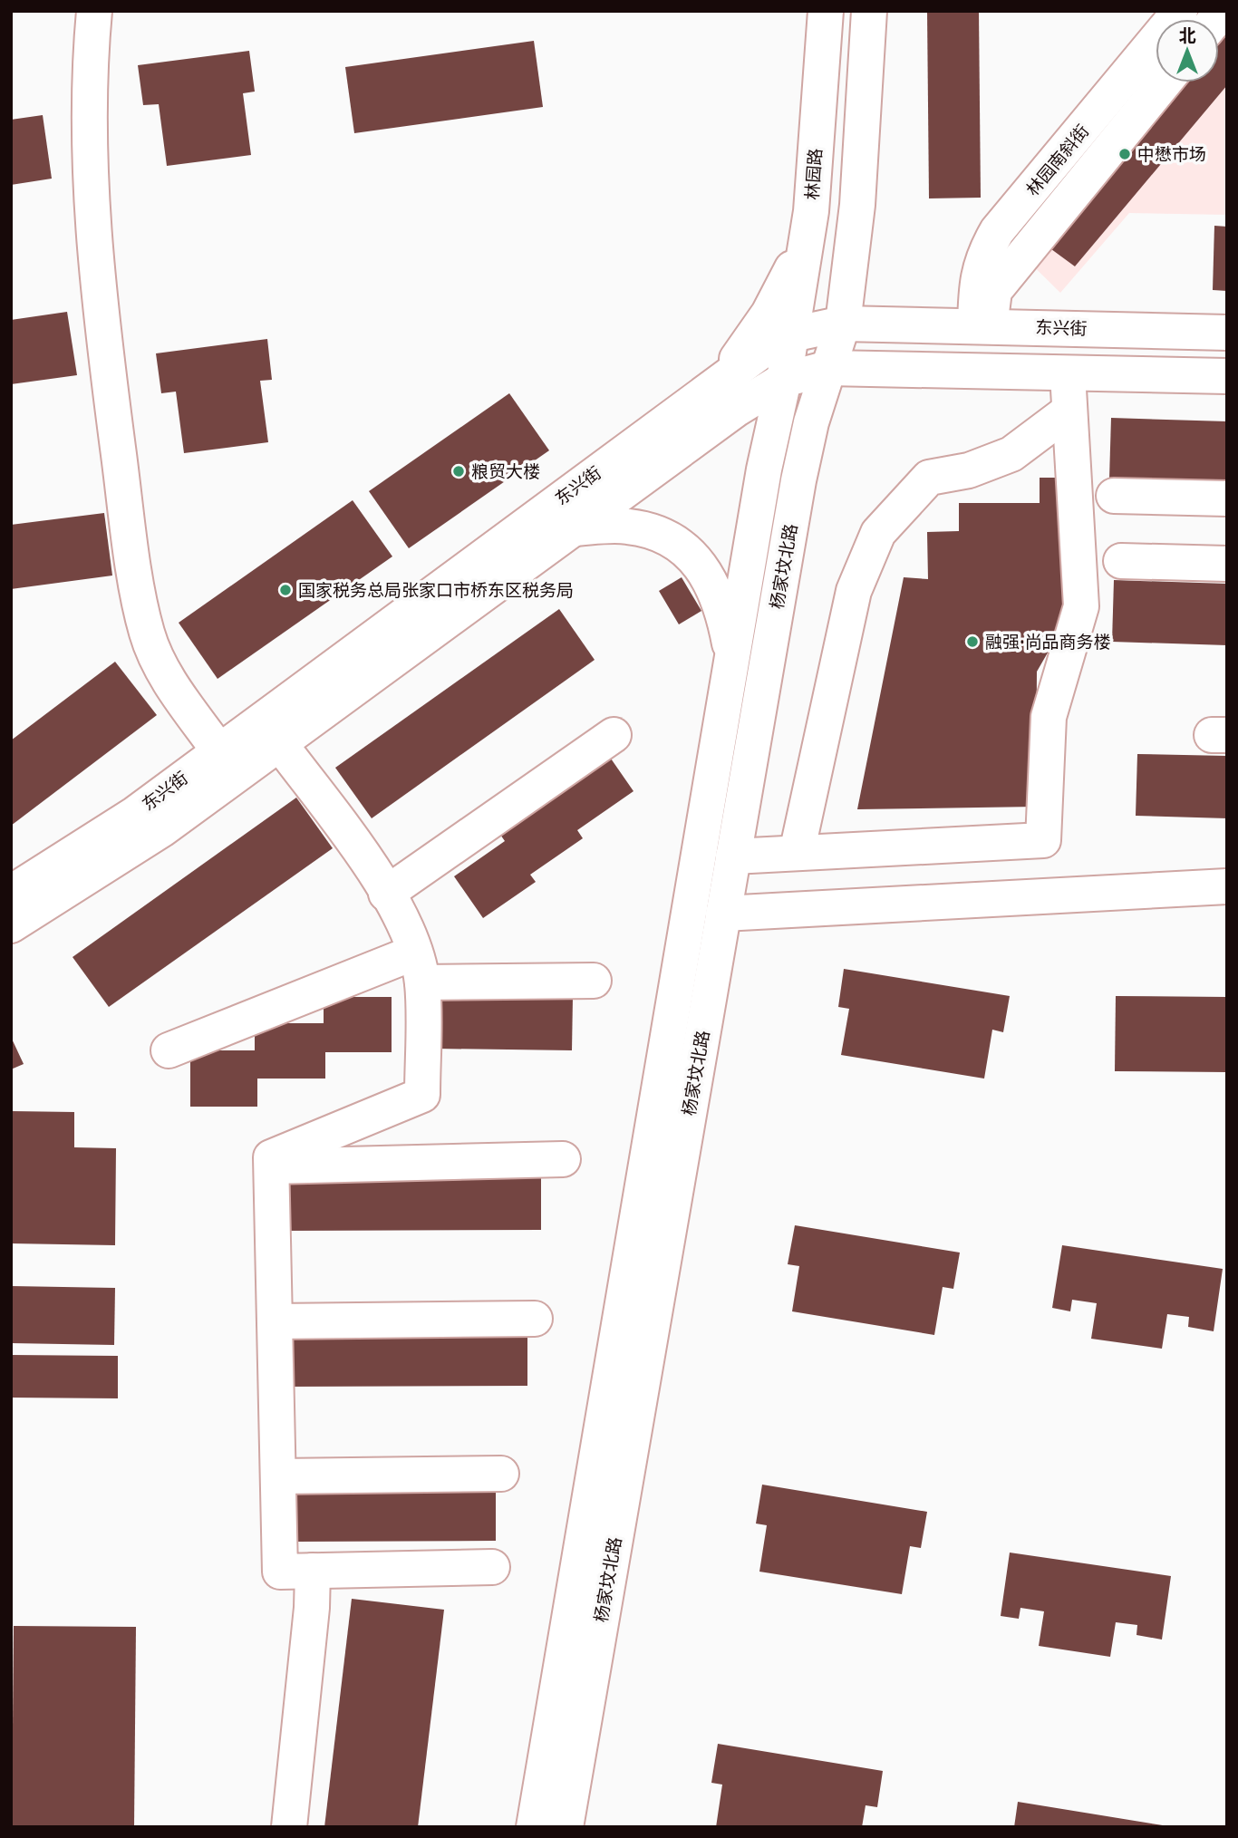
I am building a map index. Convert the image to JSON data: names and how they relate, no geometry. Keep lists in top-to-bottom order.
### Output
{
  "streets": {
    "main road": [
      "林园南斜街",
      "林园路",
      "东兴街",
      "杨家坟北路"
    ]
  },
  "crossings": [
    ["林园南斜街", "东兴街"],
    ["林园路", "东兴街"],
    ["林园路", "杨家坟北路"],
    ["东兴街", "杨家坟北路"]
  ],
  "places": [
    "中懋市场",
    "粮贸大楼",
    "国家税务总局张家口市桥东区税务局",
    "融强·尚品商务楼"
  ],
  "north": "top"
}
